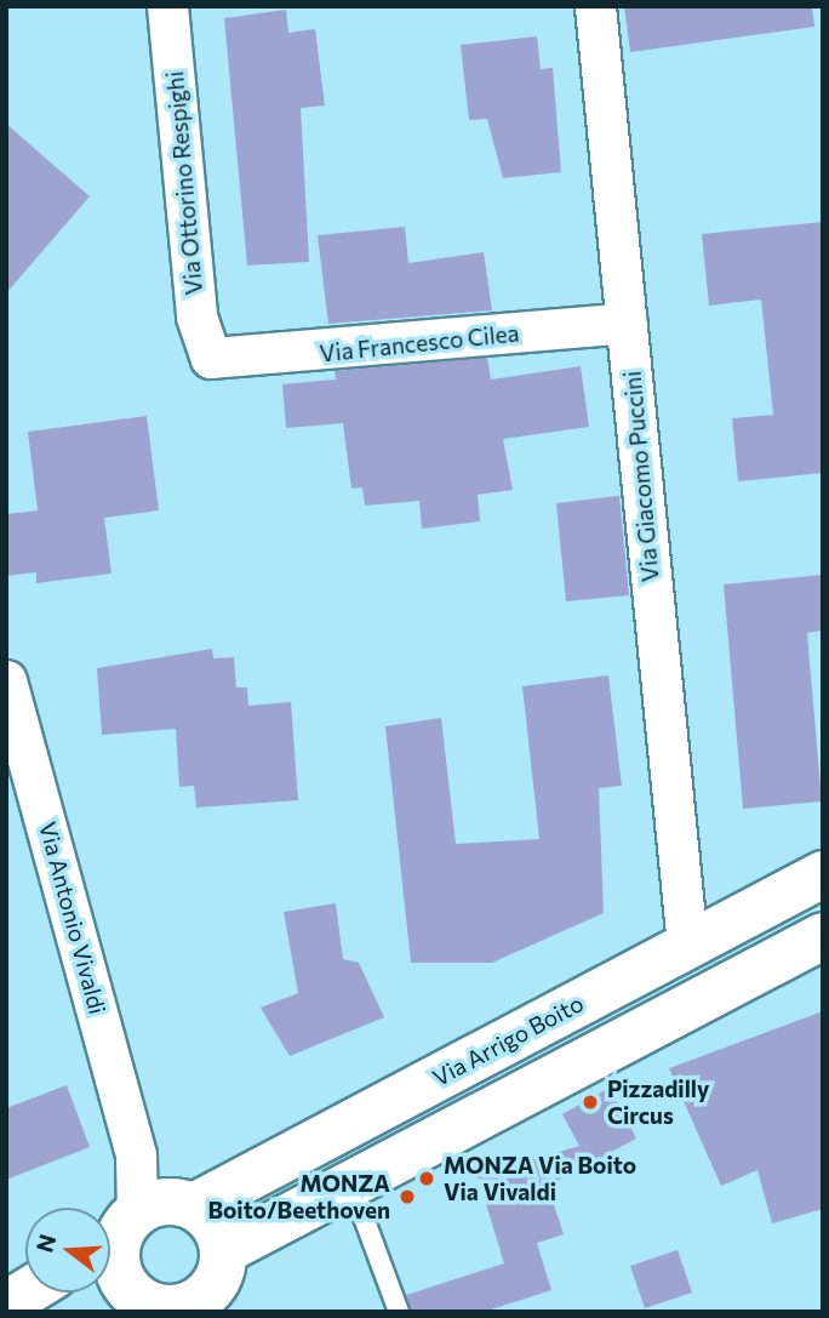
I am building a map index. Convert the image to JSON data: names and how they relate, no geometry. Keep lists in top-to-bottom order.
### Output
{
  "streets": {
    "street": [
      "Via Ottorino Respighi",
      "Via Francesco Cilea",
      "Via Giacomo Puccini",
      "Via Antonio Vivaldi",
      "Via Arrigo Boito"
    ]
  },
  "crossings": [
    ["Via Ottorino Respighi", "Via Francesco Cilea"],
    ["Via Francesco Cilea", "Via Giacomo Puccini"],
    ["Via Giacomo Puccini", "Via Arrigo Boito"],
    ["Via Antonio Vivaldi", "Via Arrigo Boito"]
  ],
  "places": ["Pizzadilly Circus", "MONZA Via Boito Via Vivaldi", "MONZA Boito/Beethoven"],
  "north": "left"
}
